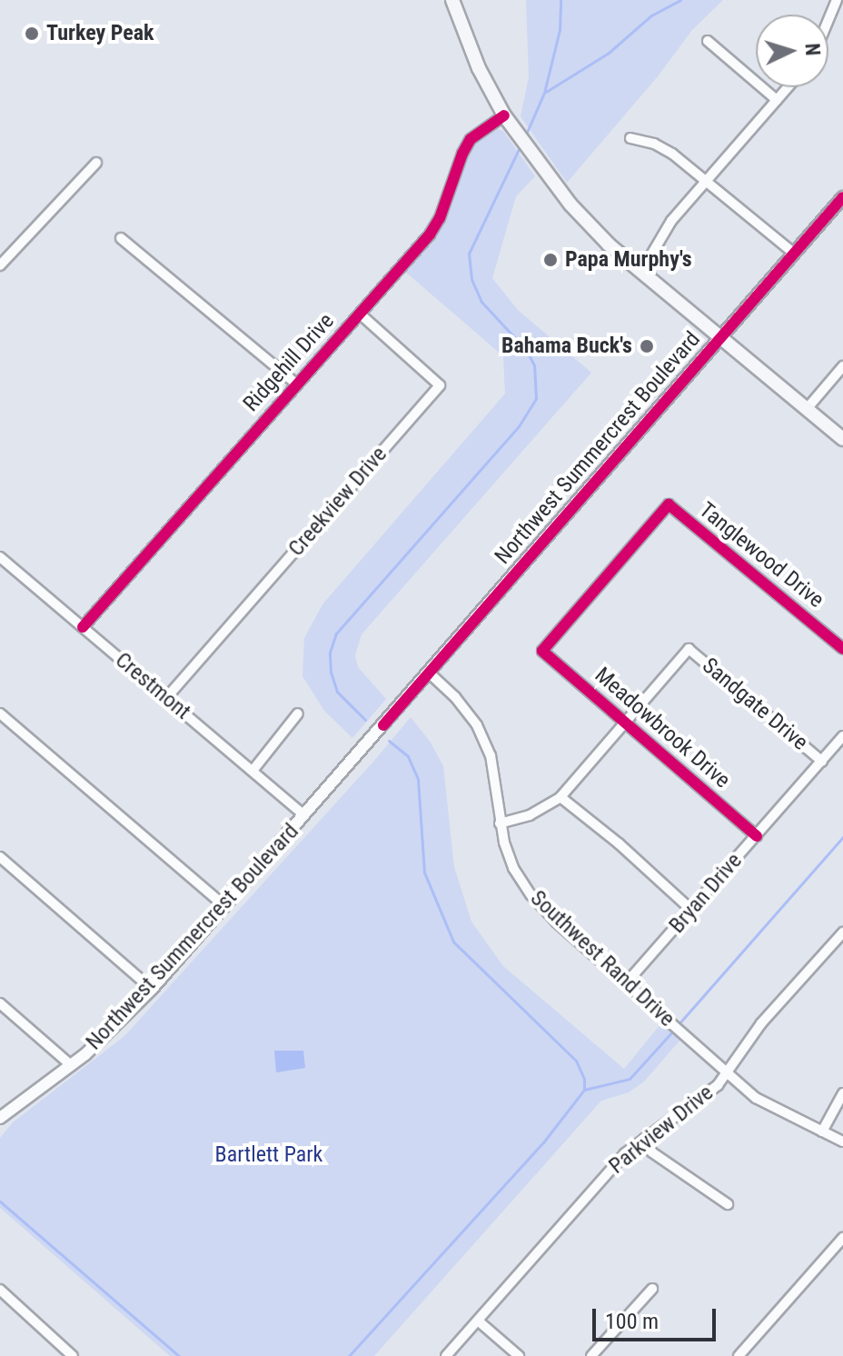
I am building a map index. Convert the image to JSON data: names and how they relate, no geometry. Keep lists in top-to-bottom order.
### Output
{
  "streets": {
    "street": [
      "Ridgehill Drive",
      "Northwest Summercrest Boulevard",
      "Creekview Drive",
      "Tanglewood Drive",
      "Crestmont",
      "Sandgate Drive",
      "Meadowbrook Drive",
      "Bryan Drive",
      "Southwest Rand Drive",
      "Parkview Drive"
    ]
  },
  "crossings": [
    ["Ridgehill Drive", "Creekview Drive"],
    ["Ridgehill Drive", "Crestmont"],
    ["Northwest Summercrest Boulevard", "Crestmont"],
    ["Northwest Summercrest Boulevard", "Southwest Rand Drive"],
    ["Creekview Drive", "Crestmont"],
    ["Tanglewood Drive", "Meadowbrook Drive"],
    ["Sandgate Drive", "Meadowbrook Drive"],
    ["Sandgate Drive", "Bryan Drive"],
    ["Sandgate Drive", "Southwest Rand Drive"],
    ["Meadowbrook Drive", "Bryan Drive"],
    ["Bryan Drive", "Southwest Rand Drive"],
    ["Southwest Rand Drive", "Parkview Drive"]
  ],
  "parks": ["Bartlett Park"],
  "places": ["Turkey Peak", "Papa Murphy's", "Bahama Buck's"],
  "scale_bar": "100 m",
  "north": "right"
}
